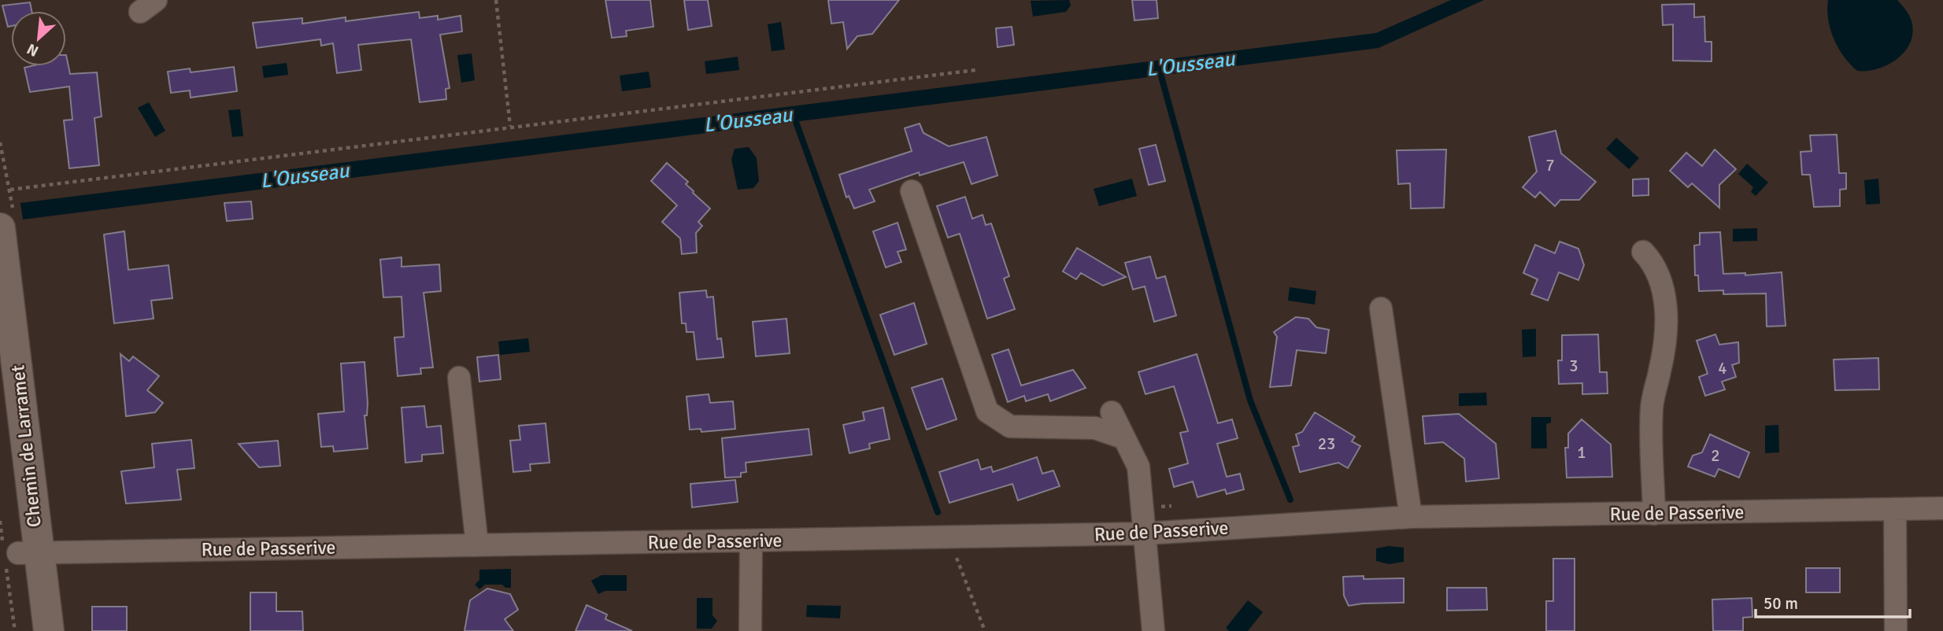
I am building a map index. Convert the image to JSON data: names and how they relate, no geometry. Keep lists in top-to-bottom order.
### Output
{
  "streets": {
    "main road": ["Chemin de Larramet"],
    "street": ["Rue de Passerive"]
  },
  "crossings": [
    ["Chemin de Larramet", "Rue de Passerive"]
  ],
  "water": ["L'Ousseau"],
  "house_numbers": [
    "7",
    "3",
    "4",
    "23",
    "1",
    "2"
  ],
  "scale_bar": "50 m",
  "north": "bottom left"
}
